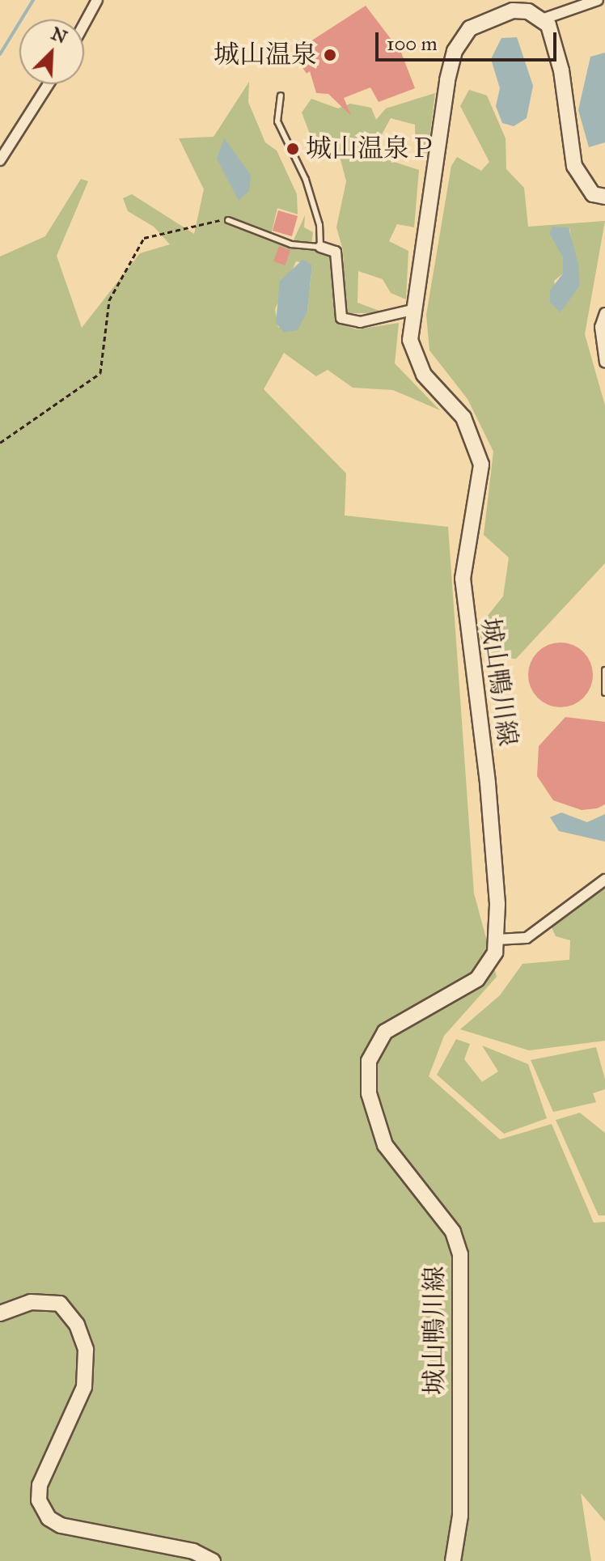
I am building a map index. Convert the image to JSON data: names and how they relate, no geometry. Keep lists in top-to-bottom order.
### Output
{
  "streets": {
    "main road": ["城山鴨川線"]
  },
  "places": ["城山温泉", "城山温泉Ｐ"],
  "scale_bar": "100 m",
  "north": "top right"
}
